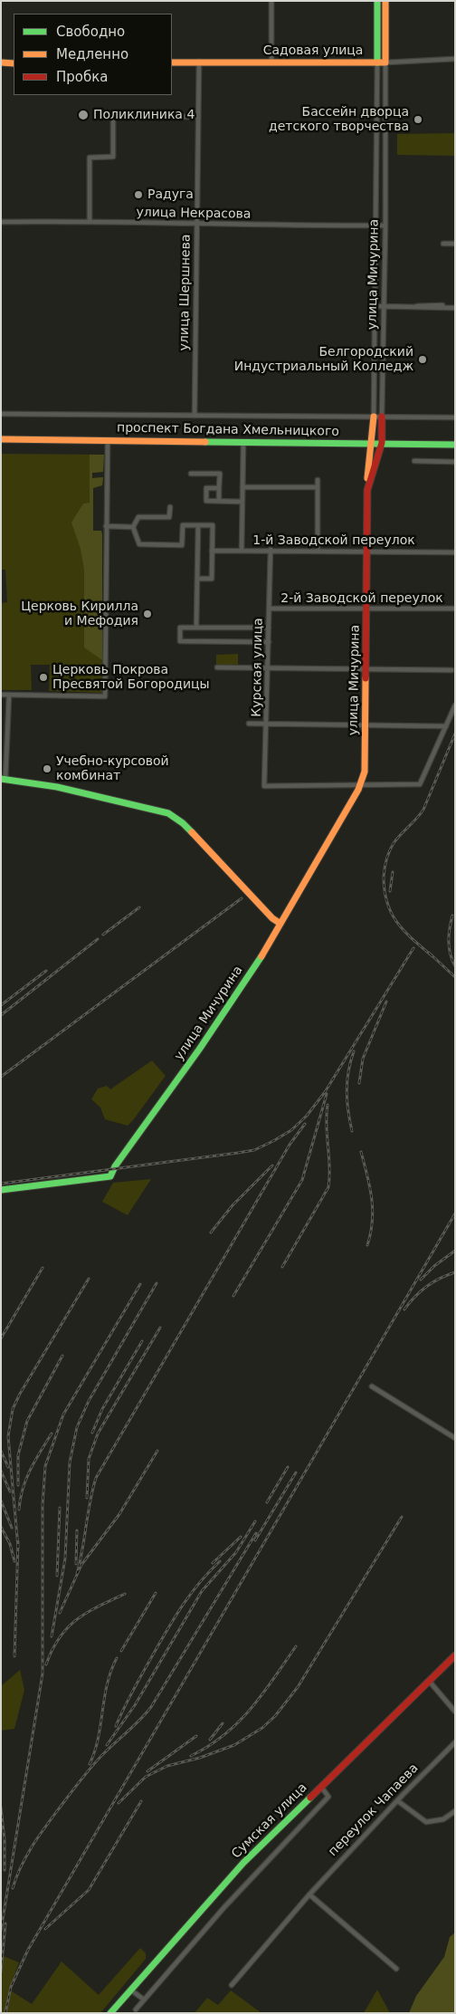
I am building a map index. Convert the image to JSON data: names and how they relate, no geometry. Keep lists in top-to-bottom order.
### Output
{
  "streets": {
    "street": [
      "Садовая улица",
      "улица Некрасова",
      "улица Мичурина",
      "улица Шершнева",
      "проспект Богдана Хмельницкого",
      "1-й Заводской переулок",
      "2-й Заводской переулок",
      "Курская улица",
      "переулок Чапаева",
      "Сумская улица"
    ]
  },
  "crossings": [
    ["Садовая улица", "улица Мичурина"],
    ["Садовая улица", "улица Шершнева"],
    ["улица Некрасова", "улица Мичурина"],
    ["улица Некрасова", "улица Шершнева"],
    ["улица Мичурина", "проспект Богдана Хмельницкого"],
    ["улица Мичурина", "1-й Заводской переулок"],
    ["улица Мичурина", "2-й Заводской переулок"],
    ["улица Мичурина", "Курская улица"],
    ["1-й Заводской переулок", "Курская улица"],
    ["2-й Заводской переулок", "Курская улица"]
  ],
  "places": [
    "Поликлиника 4",
    "Бассейн дворца детского творчества",
    "Радуга",
    "Белгородский Индустриальный Колледж",
    "Церковь Кирилла и Мефодия",
    "Церковь Покрова Пресвятой Богородицы",
    "Учебно-курсовой комбинат"
  ],
  "legend": ["Свободно", "Медленно", "Пробка"]
}
